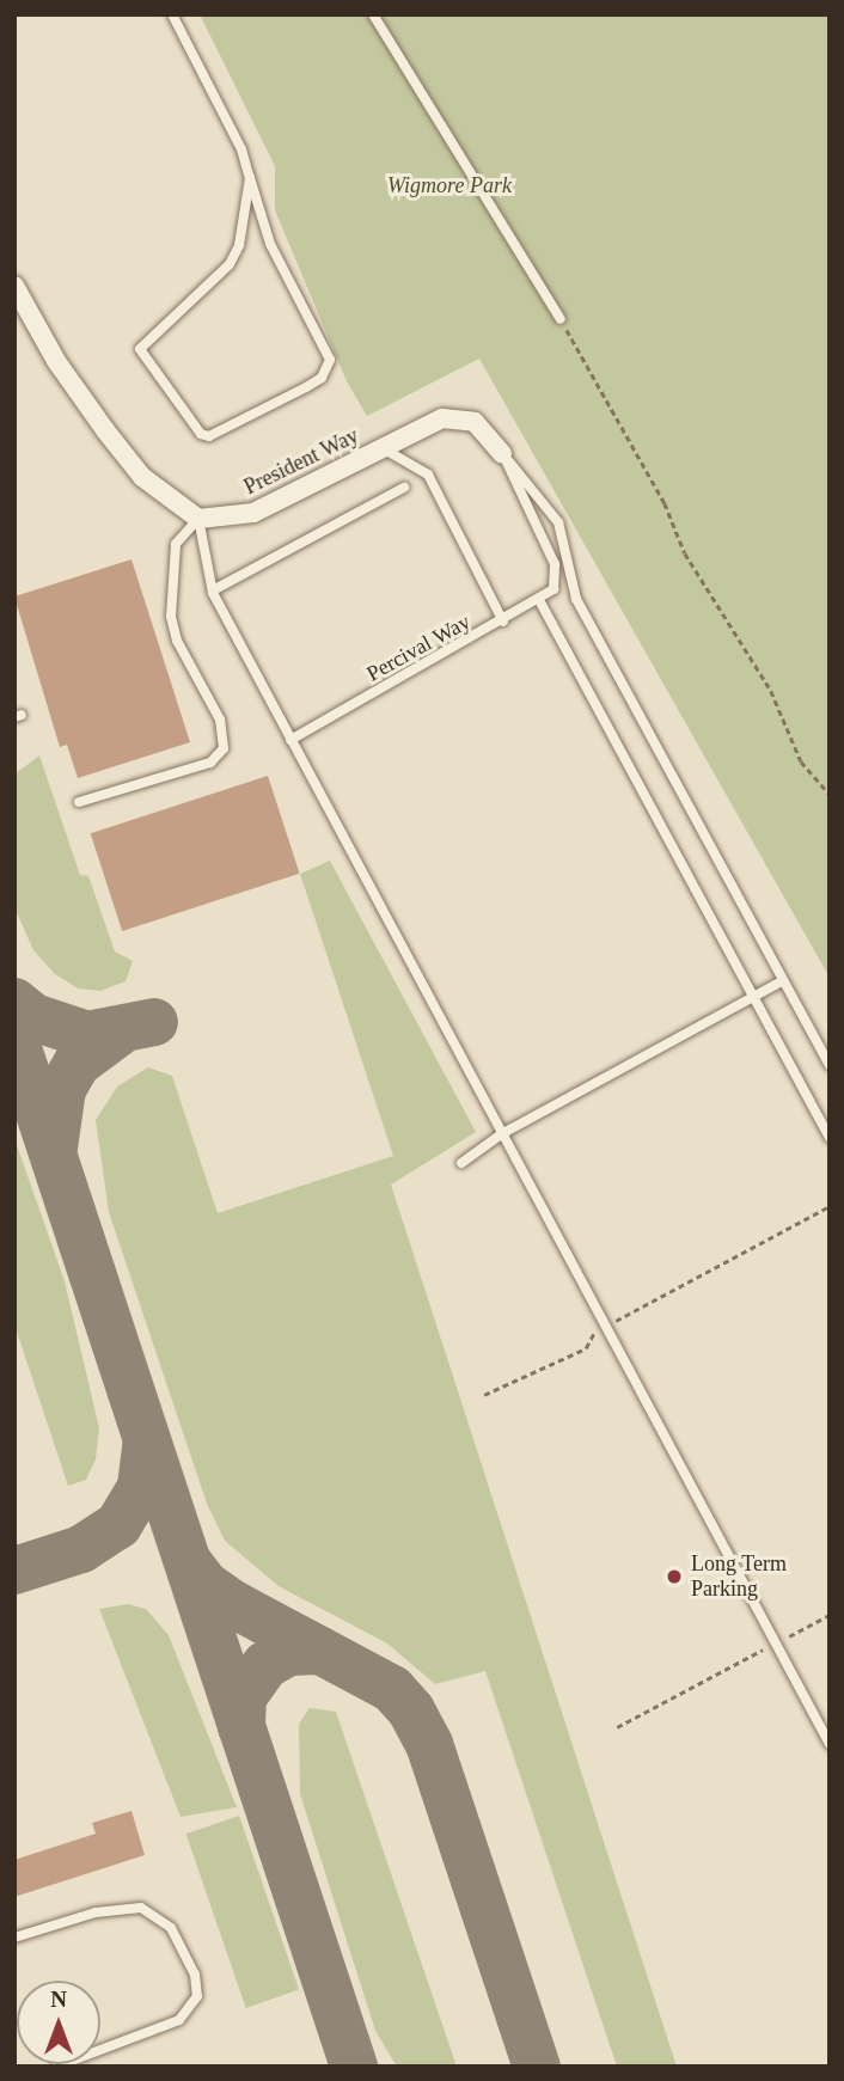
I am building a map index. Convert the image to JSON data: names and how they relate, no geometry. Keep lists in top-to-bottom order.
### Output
{
  "streets": {
    "street": ["President Way"],
    "lane": ["Percival Way"]
  },
  "crossings": [
    ["President Way", "Percival Way"]
  ],
  "parks": ["Wigmore Park"],
  "places": ["Long Term Parking"],
  "north": "top"
}
